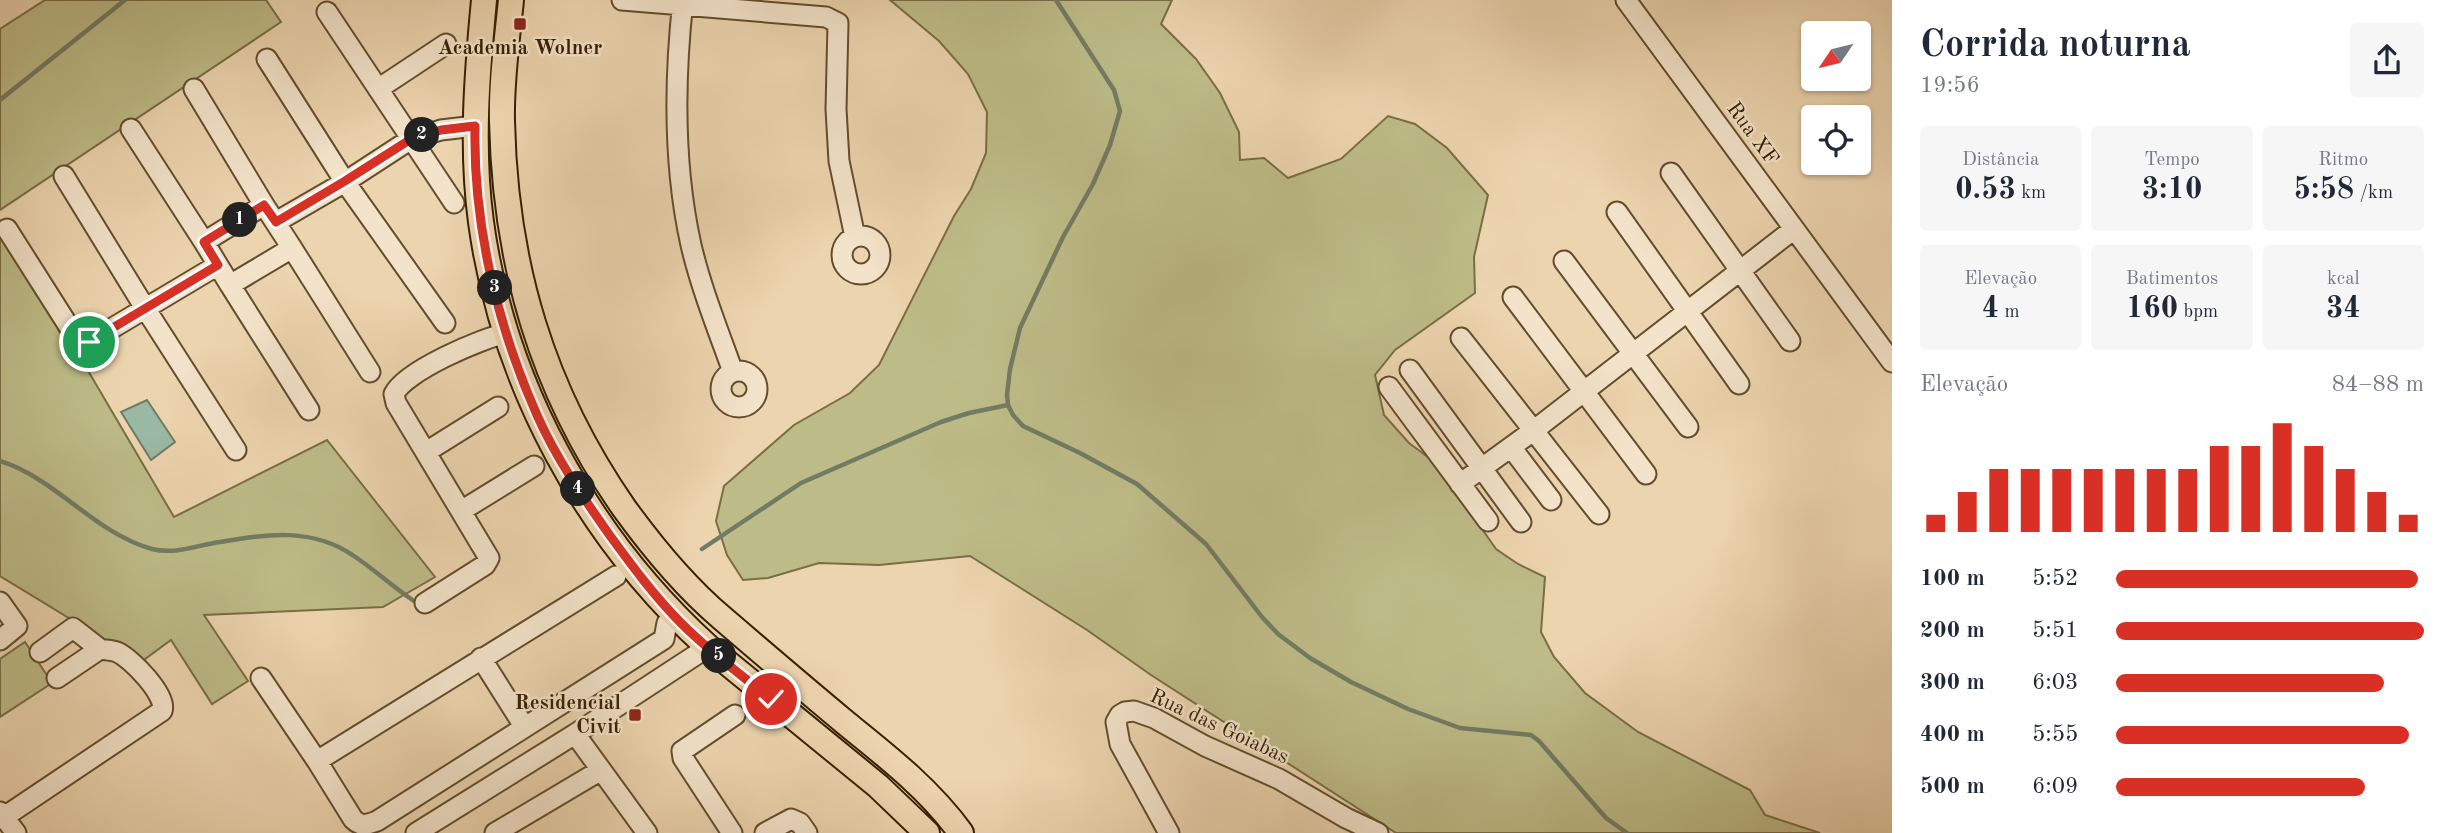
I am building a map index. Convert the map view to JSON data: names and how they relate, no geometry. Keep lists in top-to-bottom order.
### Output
{
  "streets": {
    "street": ["Rua XF", "Rua das Goiabas"]
  },
  "places": {
    "transit": ["Academia Wolner", "Residencial Civit"]
  },
  "north": "bottom left",
  "page": {
    "heading": ["Corrida noturna", "19:56"],
    "pins": [
      "2",
      "1",
      "3",
      "4",
      "5"
    ],
    "stats": [
      ["Distância", "0.53 km"],
      ["Tempo", "3:10"],
      ["Ritmo", "5:58 /km"],
      ["Elevação", "4 m"],
      ["Batimentos", "160 bpm"],
      ["kcal", "34"]
    ],
    "chart": ["Elevação", "84–88 m"],
    "list": [
      {
        "name": "100 m",
        "note": "5:52"
      },
      {
        "name": "200 m",
        "note": "5:51"
      },
      {
        "name": "300 m",
        "note": "6:03"
      },
      {
        "name": "400 m",
        "note": "5:55"
      },
      {
        "name": "500 m",
        "note": "6:09"
      }
    ]
  }
}
